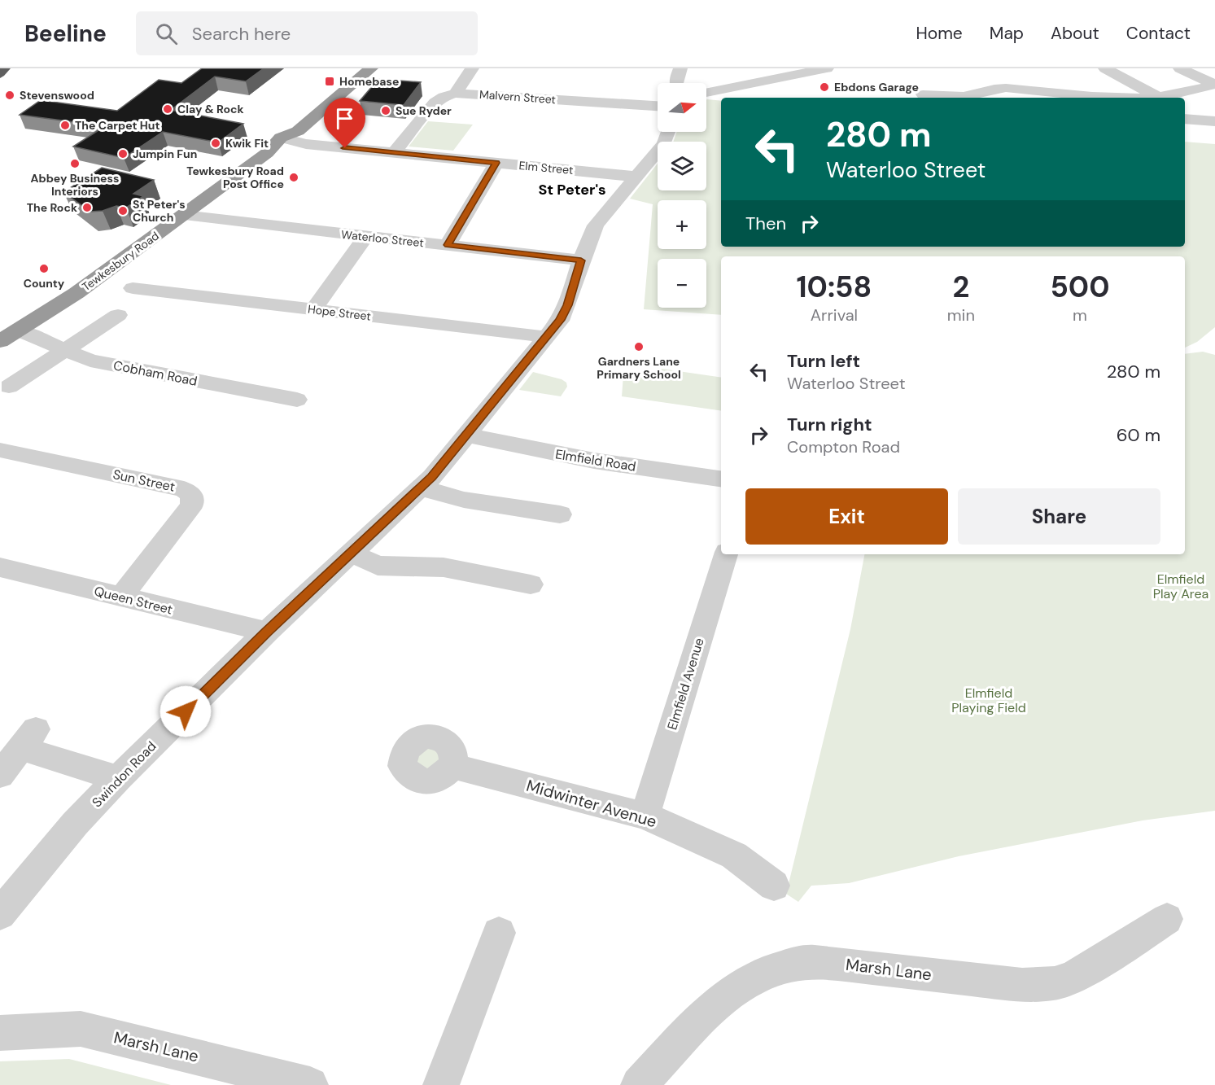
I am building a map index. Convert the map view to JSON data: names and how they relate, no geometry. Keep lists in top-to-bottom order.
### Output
{
  "streets": {
    "highway": ["Tewkesbury Road"],
    "street": [
      "Malvern Street",
      "Elm Street",
      "Waterloo Street",
      "Hope Street",
      "Cobham Road",
      "Elmfield Road",
      "Sun Street",
      "Queen Street",
      "Elmfield Avenue",
      "Swindon Road",
      "Midwinter Avenue",
      "Marsh Lane"
    ]
  },
  "crossings": [
    ["Malvern Street", "Elm Street"],
    ["Elm Street", "Tewkesbury Road"],
    ["Elm Street", "Swindon Road"],
    ["Waterloo Street", "Tewkesbury Road"],
    ["Waterloo Street", "Swindon Road"],
    ["Tewkesbury Road", "Cobham Road"],
    ["Hope Street", "Swindon Road"],
    ["Elmfield Road", "Swindon Road"],
    ["Sun Street", "Queen Street"],
    ["Queen Street", "Swindon Road"],
    ["Elmfield Avenue", "Midwinter Avenue"]
  ],
  "districts": ["St Peter's"],
  "parks": ["Elmfield Play Area", "Elmfield Playing Field"],
  "places": {
    "transit": ["Homebase"],
    "other": [
      "Ebdons Garage",
      "Stevenswood",
      "Clay & Rock",
      "Sue Ryder",
      "The Carpet Hut",
      "Kwik Fit",
      "Jumpin Fun",
      "Abbey Business Interiors",
      "Tewkesbury Road Post Office",
      "The Rock",
      "St Peter's Church",
      "County",
      "Gardners Lane Primary School"
    ]
  },
  "north": "right",
  "page": {
    "header": "Beeline",
    "search": "Search here",
    "nav": [
      "Home",
      "Map",
      "About",
      "Contact"
    ],
    "map_buttons": ["+", "−"],
    "turn": ["280 m", "Waterloo Street"],
    "then": "Then",
    "eta": [
      "10:58",
      "Arrival",
      "2",
      "min",
      "500",
      "m"
    ],
    "list": [
      {
        "name": "Turn left",
        "note": "Waterloo Street",
        "value": "280 m"
      },
      {
        "name": "Turn right",
        "note": "Compton Road",
        "value": "60 m"
      }
    ],
    "buttons": ["Exit", "Share"]
  }
}
